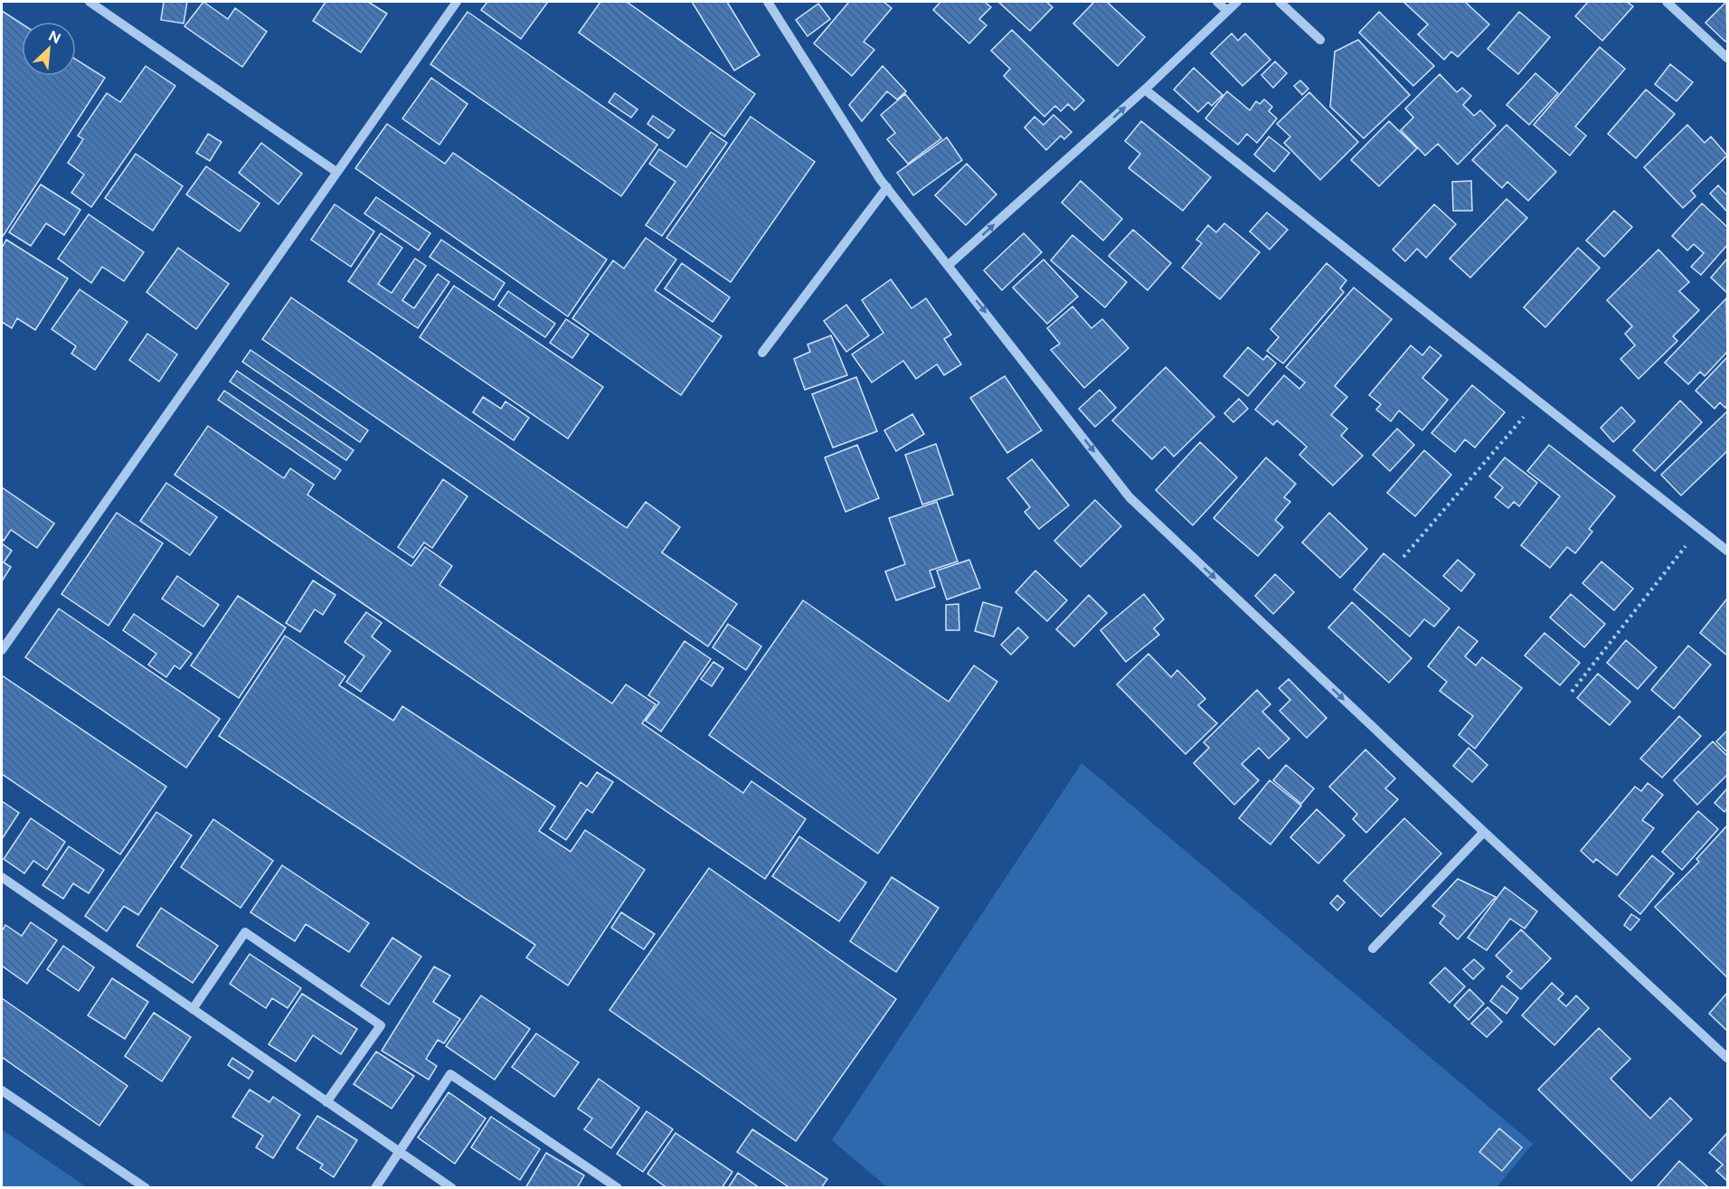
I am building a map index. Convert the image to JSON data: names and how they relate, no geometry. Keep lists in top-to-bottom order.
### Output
{
  "north": "top right"
}
